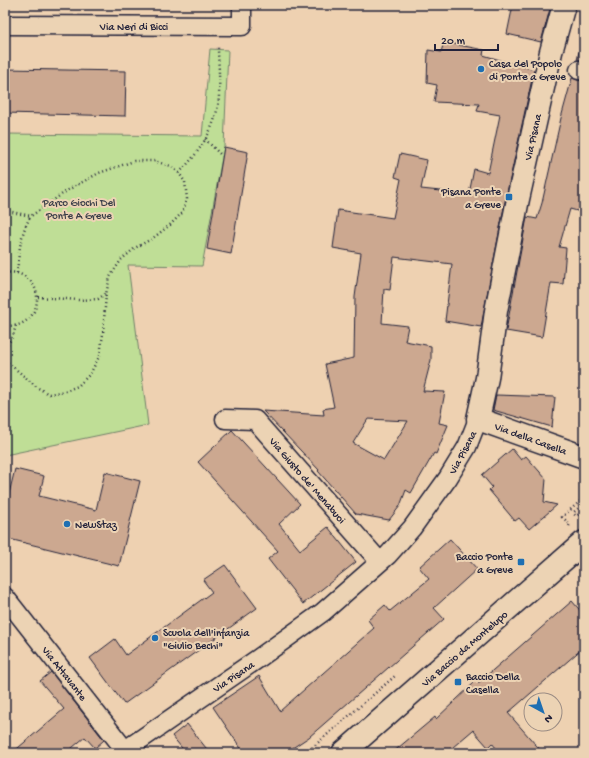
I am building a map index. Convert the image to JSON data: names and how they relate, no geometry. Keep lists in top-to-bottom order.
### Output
{
  "streets": {
    "main road": ["Via Pisana", "Via della Casella", "Via Baccio da Montelupo"],
    "street": ["Via Neri di Bicci", "Via Giusto de' Menabuoi", "Via Attavante"]
  },
  "crossings": [
    ["Via Pisana", "Via della Casella"],
    ["Via Pisana", "Via Giusto de' Menabuoi"],
    ["Via Pisana", "Via Attavante"]
  ],
  "parks": ["Parco Giochi Del Ponte A Greve"],
  "places": {
    "other": ["Casa del Popolo di Ponte a Greve", "NewStaz", "Scuola dell'infanzia \"Giulio Bechi\""],
    "transit": ["Pisana Ponte a Greve", "Baccio Ponte a Greve", "Baccio Della Casella"]
  },
  "scale_bar": "20 m",
  "north": "bottom right"
}
